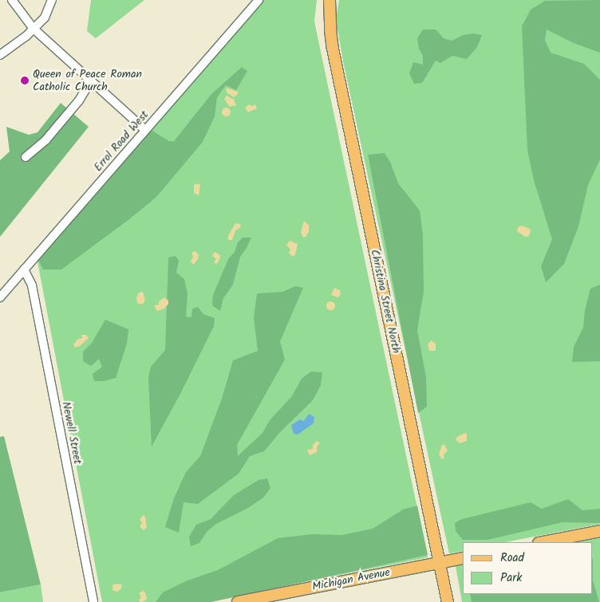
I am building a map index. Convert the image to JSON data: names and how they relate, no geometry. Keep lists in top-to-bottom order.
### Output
{
  "streets": {
    "main road": ["Christina Street North", "Michigan Avenue"],
    "street": ["Errol Road West", "Newell Street"]
  },
  "crossings": [
    ["Errol Road West", "Newell Street"],
    ["Christina Street North", "Michigan Avenue"]
  ],
  "places": ["Queen of Peace Roman Catholic Church"],
  "legend": ["Road", "Park"]
}
